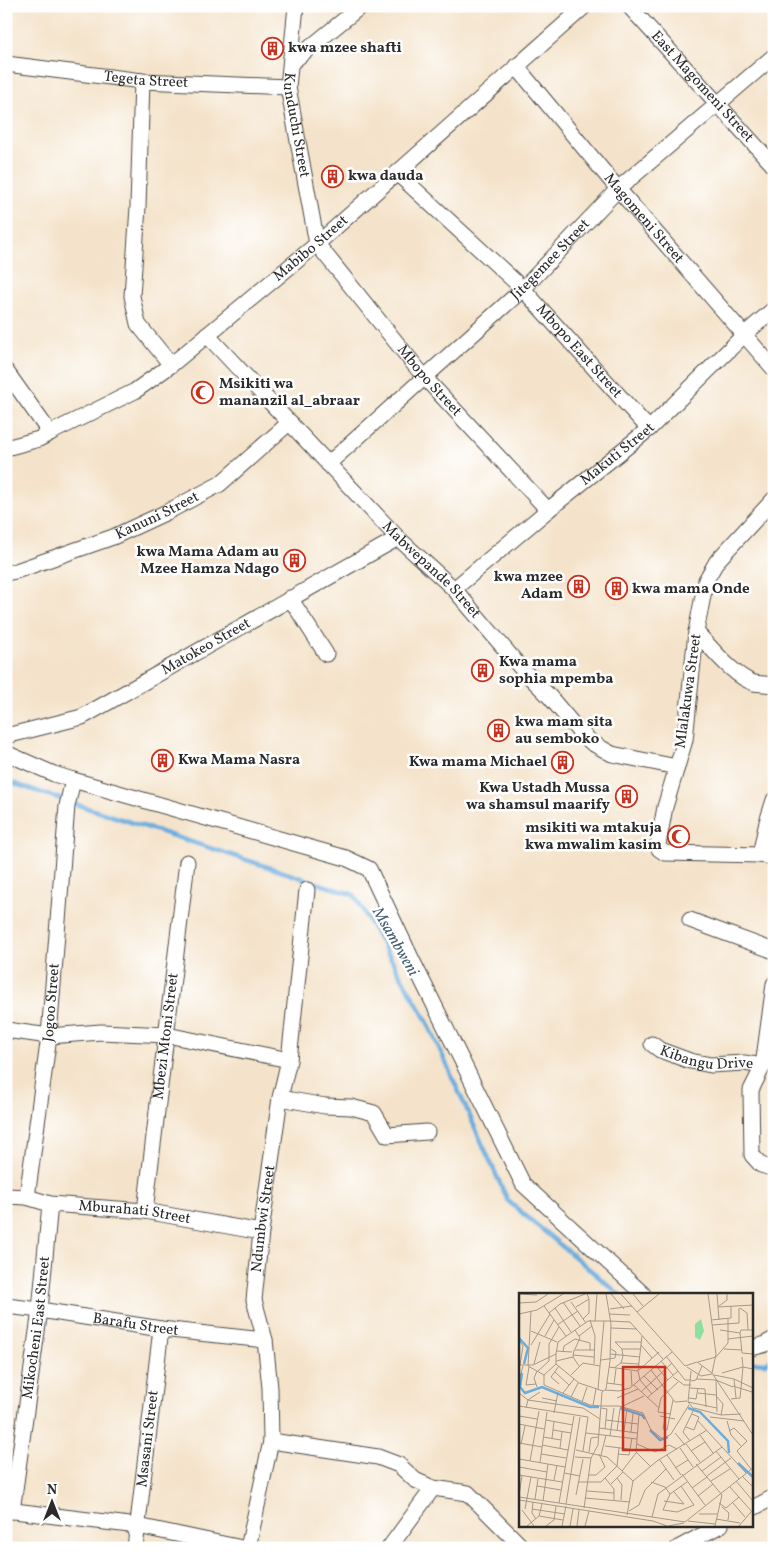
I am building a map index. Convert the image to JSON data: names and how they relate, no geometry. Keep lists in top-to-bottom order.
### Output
{
  "streets": {
    "street": [
      "Tegeta Street",
      "East Magomeni Street",
      "Kunduchi Street",
      "Magomeni Street",
      "Mabibo Street",
      "Jitegemee Street",
      "Mbopo East Street",
      "Mbopo Street",
      "Makuti Street",
      "Kanuni Street",
      "Mabwepande Street",
      "Matokeo Street",
      "Mlalakuwa Street",
      "Jogoo Street",
      "Mbezi Mtoni Street",
      "Kibangu Drive",
      "Mburahati Street",
      "Ndumbwi Street",
      "Barafu Street",
      "Mikocheni East Street",
      "Msasani Street"
    ]
  },
  "crossings": [
    ["Tegeta Street", "Kunduchi Street"],
    ["East Magomeni Street", "Jitegemee Street"],
    ["Kunduchi Street", "Mabibo Street"],
    ["Kunduchi Street", "Mbopo Street"],
    ["Magomeni Street", "Mabibo Street"],
    ["Magomeni Street", "Jitegemee Street"],
    ["Magomeni Street", "Makuti Street"],
    ["Mabibo Street", "Mbopo East Street"],
    ["Mabibo Street", "Mbopo Street"],
    ["Mabibo Street", "Mabwepande Street"],
    ["Jitegemee Street", "Mbopo East Street"],
    ["Jitegemee Street", "Mbopo Street"],
    ["Jitegemee Street", "Mabwepande Street"],
    ["Mbopo East Street", "Makuti Street"],
    ["Mbopo Street", "Makuti Street"],
    ["Makuti Street", "Mabwepande Street"],
    ["Kanuni Street", "Mabwepande Street"],
    ["Mabwepande Street", "Matokeo Street"],
    ["Mabwepande Street", "Mlalakuwa Street"],
    ["Jogoo Street", "Mburahati Street"],
    ["Mbezi Mtoni Street", "Mburahati Street"],
    ["Mburahati Street", "Ndumbwi Street"],
    ["Mburahati Street", "Mikocheni East Street"],
    ["Ndumbwi Street", "Barafu Street"],
    ["Barafu Street", "Mikocheni East Street"],
    ["Barafu Street", "Msasani Street"]
  ],
  "water": ["Msambweni"],
  "places": {
    "building": [
      "kwa mzee shafti",
      "kwa dauda",
      "kwa Mama Adam au Mzee Hamza Ndago",
      "kwa mzee Adam",
      "kwa mama Onde",
      "Kwa mama sophia mpemba",
      "kwa mam sita au semboko",
      "Kwa Mama Nasra",
      "Kwa mama Michael",
      "Kwa Ustadh Mussa wa shamsul maarify"
    ],
    "mosque": ["Msikiti wa mananzil al_abraar", "msikiti wa mtakuja kwa mwalim kasim"]
  },
  "north": "top"
}
